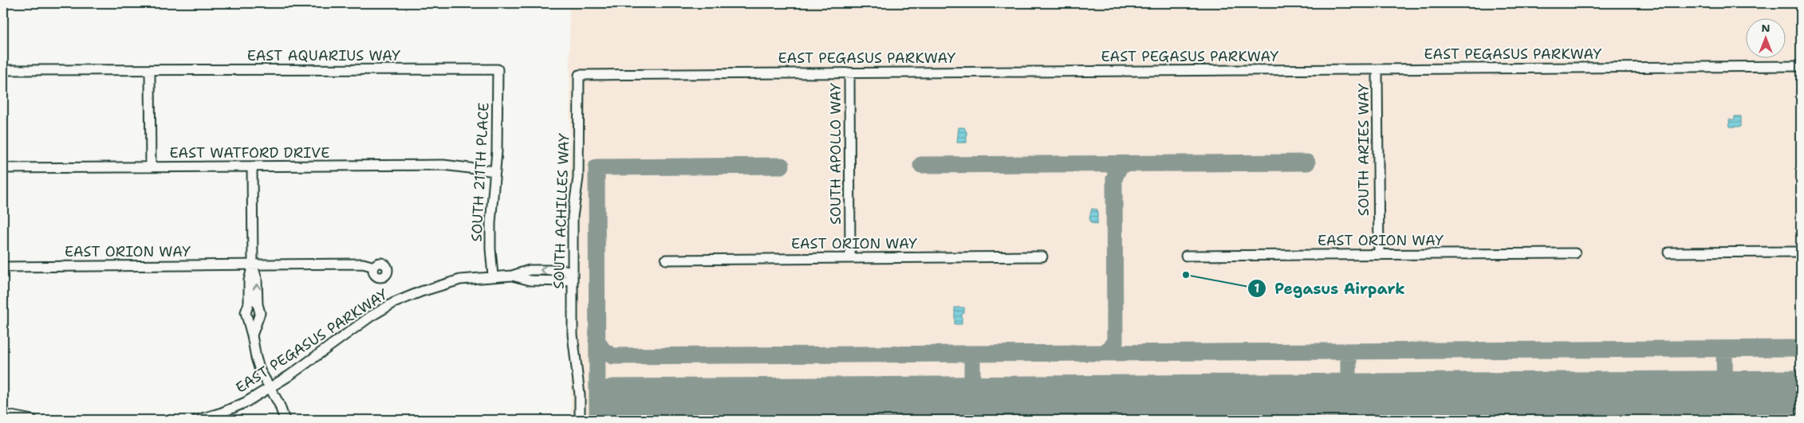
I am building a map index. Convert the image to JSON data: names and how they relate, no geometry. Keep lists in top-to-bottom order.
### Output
{
  "streets": {
    "street": [
      "EAST PEGASUS PARKWAY",
      "EAST AQUARIUS WAY",
      "SOUTH ARIES WAY",
      "EAST WATFORD DRIVE",
      "SOUTH APOLLO WAY",
      "SOUTH 211TH PLACE",
      "SOUTH ACHILLES WAY",
      "EAST ORION WAY"
    ]
  },
  "crossings": [
    ["EAST PEGASUS PARKWAY", "SOUTH ARIES WAY"],
    ["EAST PEGASUS PARKWAY", "SOUTH APOLLO WAY"],
    ["EAST PEGASUS PARKWAY", "SOUTH 211TH PLACE"],
    ["EAST PEGASUS PARKWAY", "SOUTH ACHILLES WAY"],
    ["EAST AQUARIUS WAY", "SOUTH 211TH PLACE"],
    ["SOUTH ARIES WAY", "EAST ORION WAY"],
    ["EAST WATFORD DRIVE", "SOUTH 211TH PLACE"],
    ["SOUTH APOLLO WAY", "EAST ORION WAY"]
  ],
  "places": ["Pegasus Airpark"],
  "north": "top"
}
